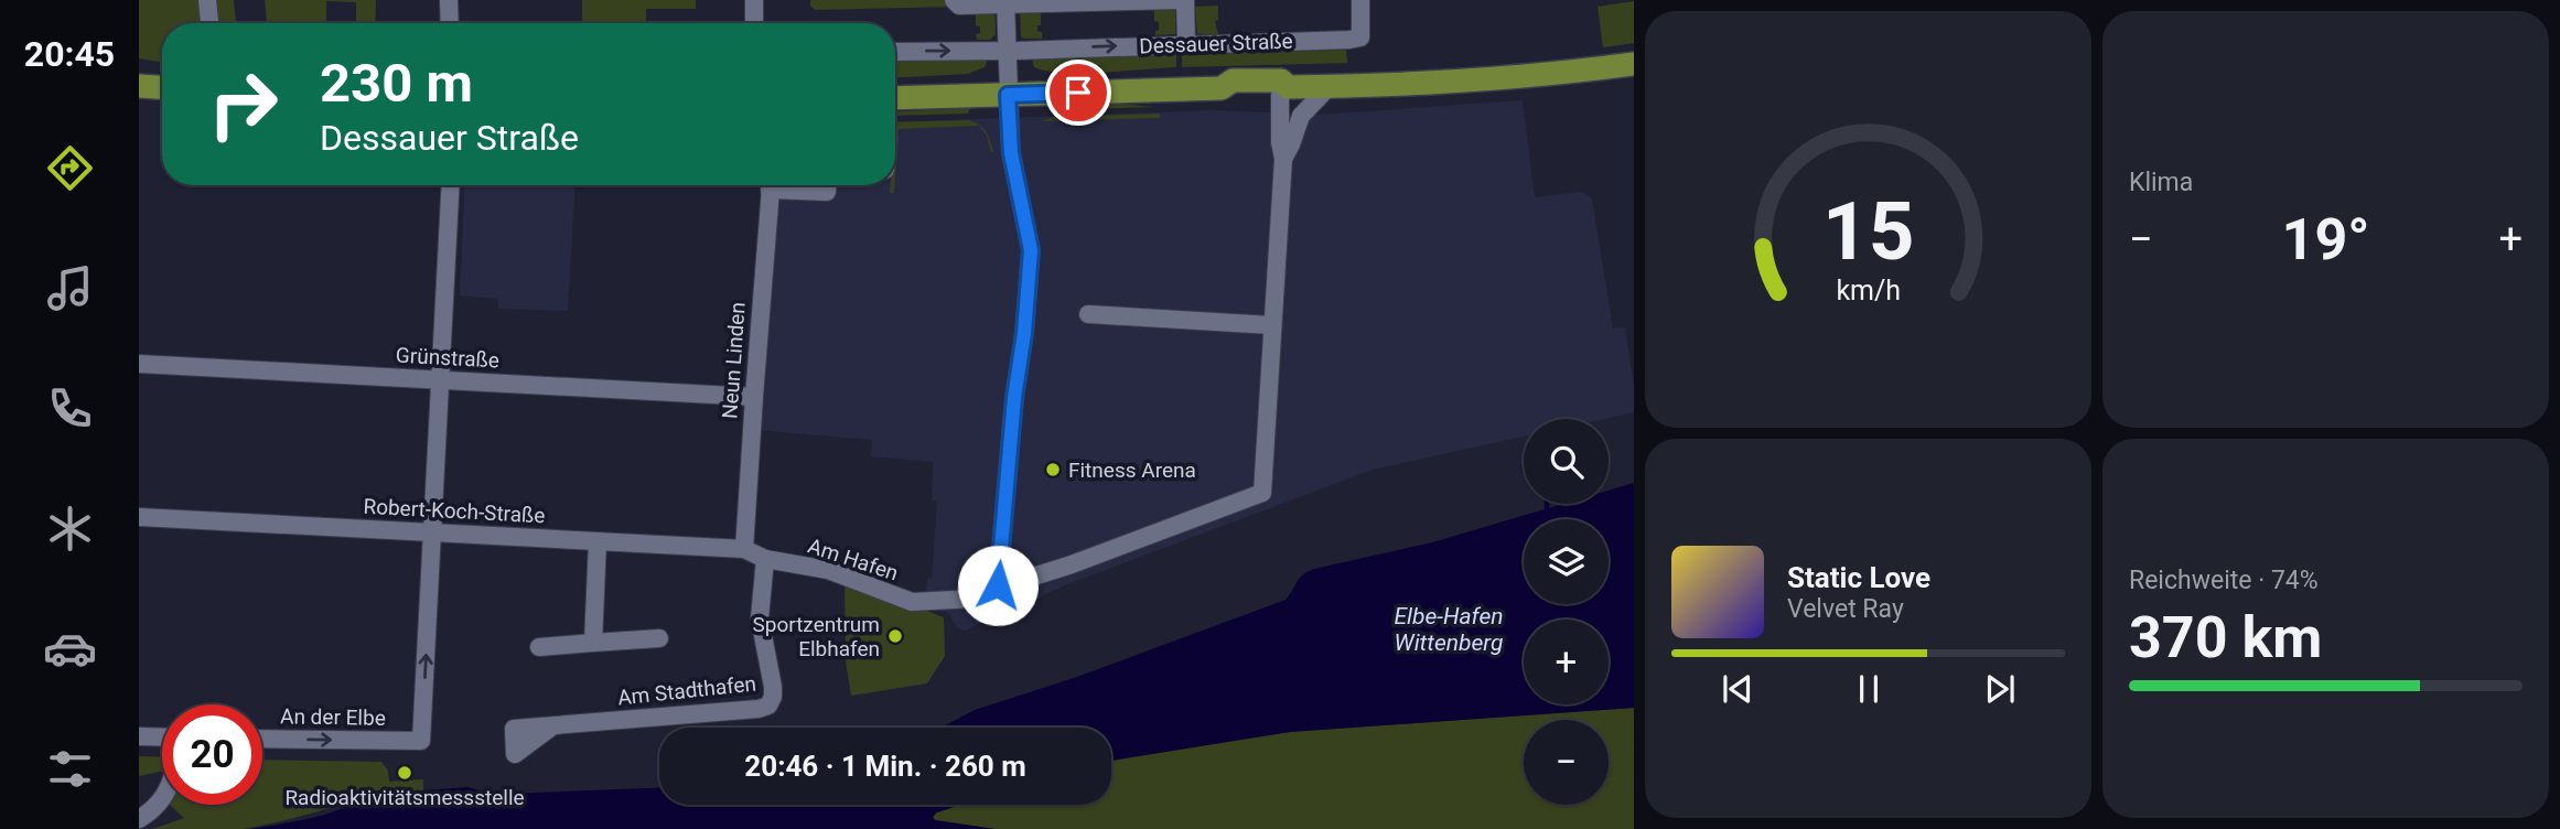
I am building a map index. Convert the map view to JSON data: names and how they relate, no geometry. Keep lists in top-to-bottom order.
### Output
{
  "streets": {
    "main road": ["Dessauer Straße"],
    "street": [
      "Grünstraße",
      "Neun Linden",
      "Robert-Koch-Straße",
      "Am Hafen",
      "Am Stadthafen",
      "An der Elbe"
    ]
  },
  "crossings": [
    ["Grünstraße", "Neun Linden"],
    ["Neun Linden", "Robert-Koch-Straße"],
    ["Robert-Koch-Straße", "Am Hafen"],
    ["Robert-Koch-Straße", "Am Stadthafen"],
    ["Robert-Koch-Straße", "An der Elbe"],
    ["Am Hafen", "Am Stadthafen"]
  ],
  "water": ["Elbe-Hafen Wittenberg"],
  "places": ["Fitness Arena", "Sportzentrum Elbhafen", "Radioaktivitätsmessstelle"],
  "page": {
    "tabs": "20:45",
    "tile": [
      "Klima",
      ["Reichweite · 74%", "370 km"]
    ],
    "turn": ["230 m", "Dessauer Straße"],
    "heat": ["−", "19°", "+"],
    "map_buttons": ["+", "−"],
    "song": ["Static Love", "Velvet Ray"],
    "limit": "20",
    "trip": "20:46 · 1 Min. · 260 m",
    "gauge": ["15", "km/h"]
  }
}
